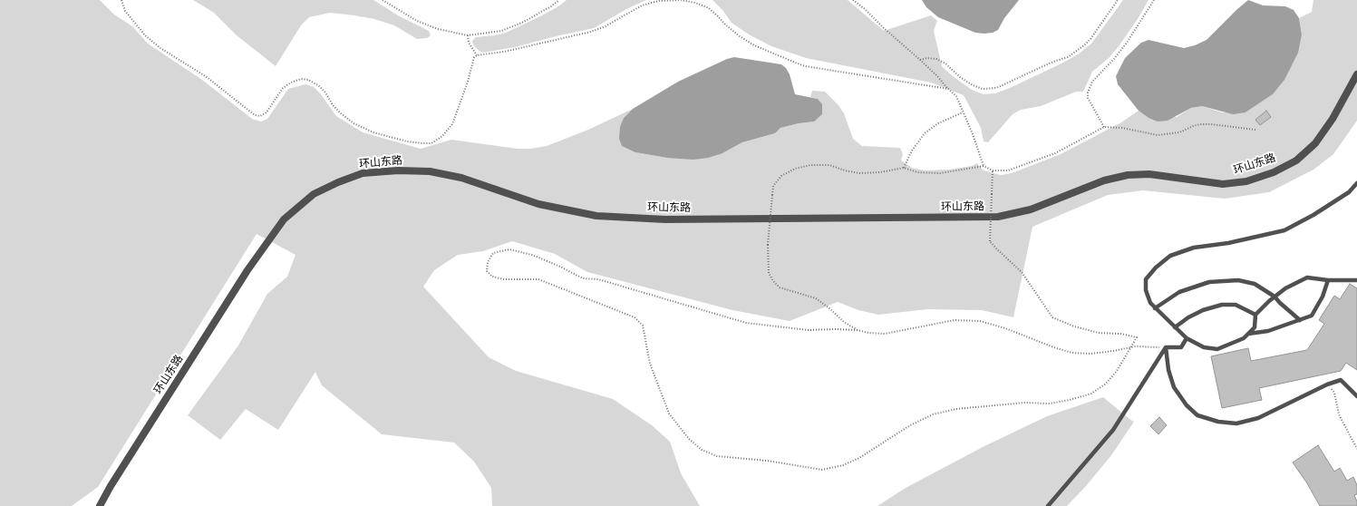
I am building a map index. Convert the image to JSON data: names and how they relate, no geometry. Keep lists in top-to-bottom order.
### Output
{
  "streets": {
    "street": ["环山东路"]
  }
}
